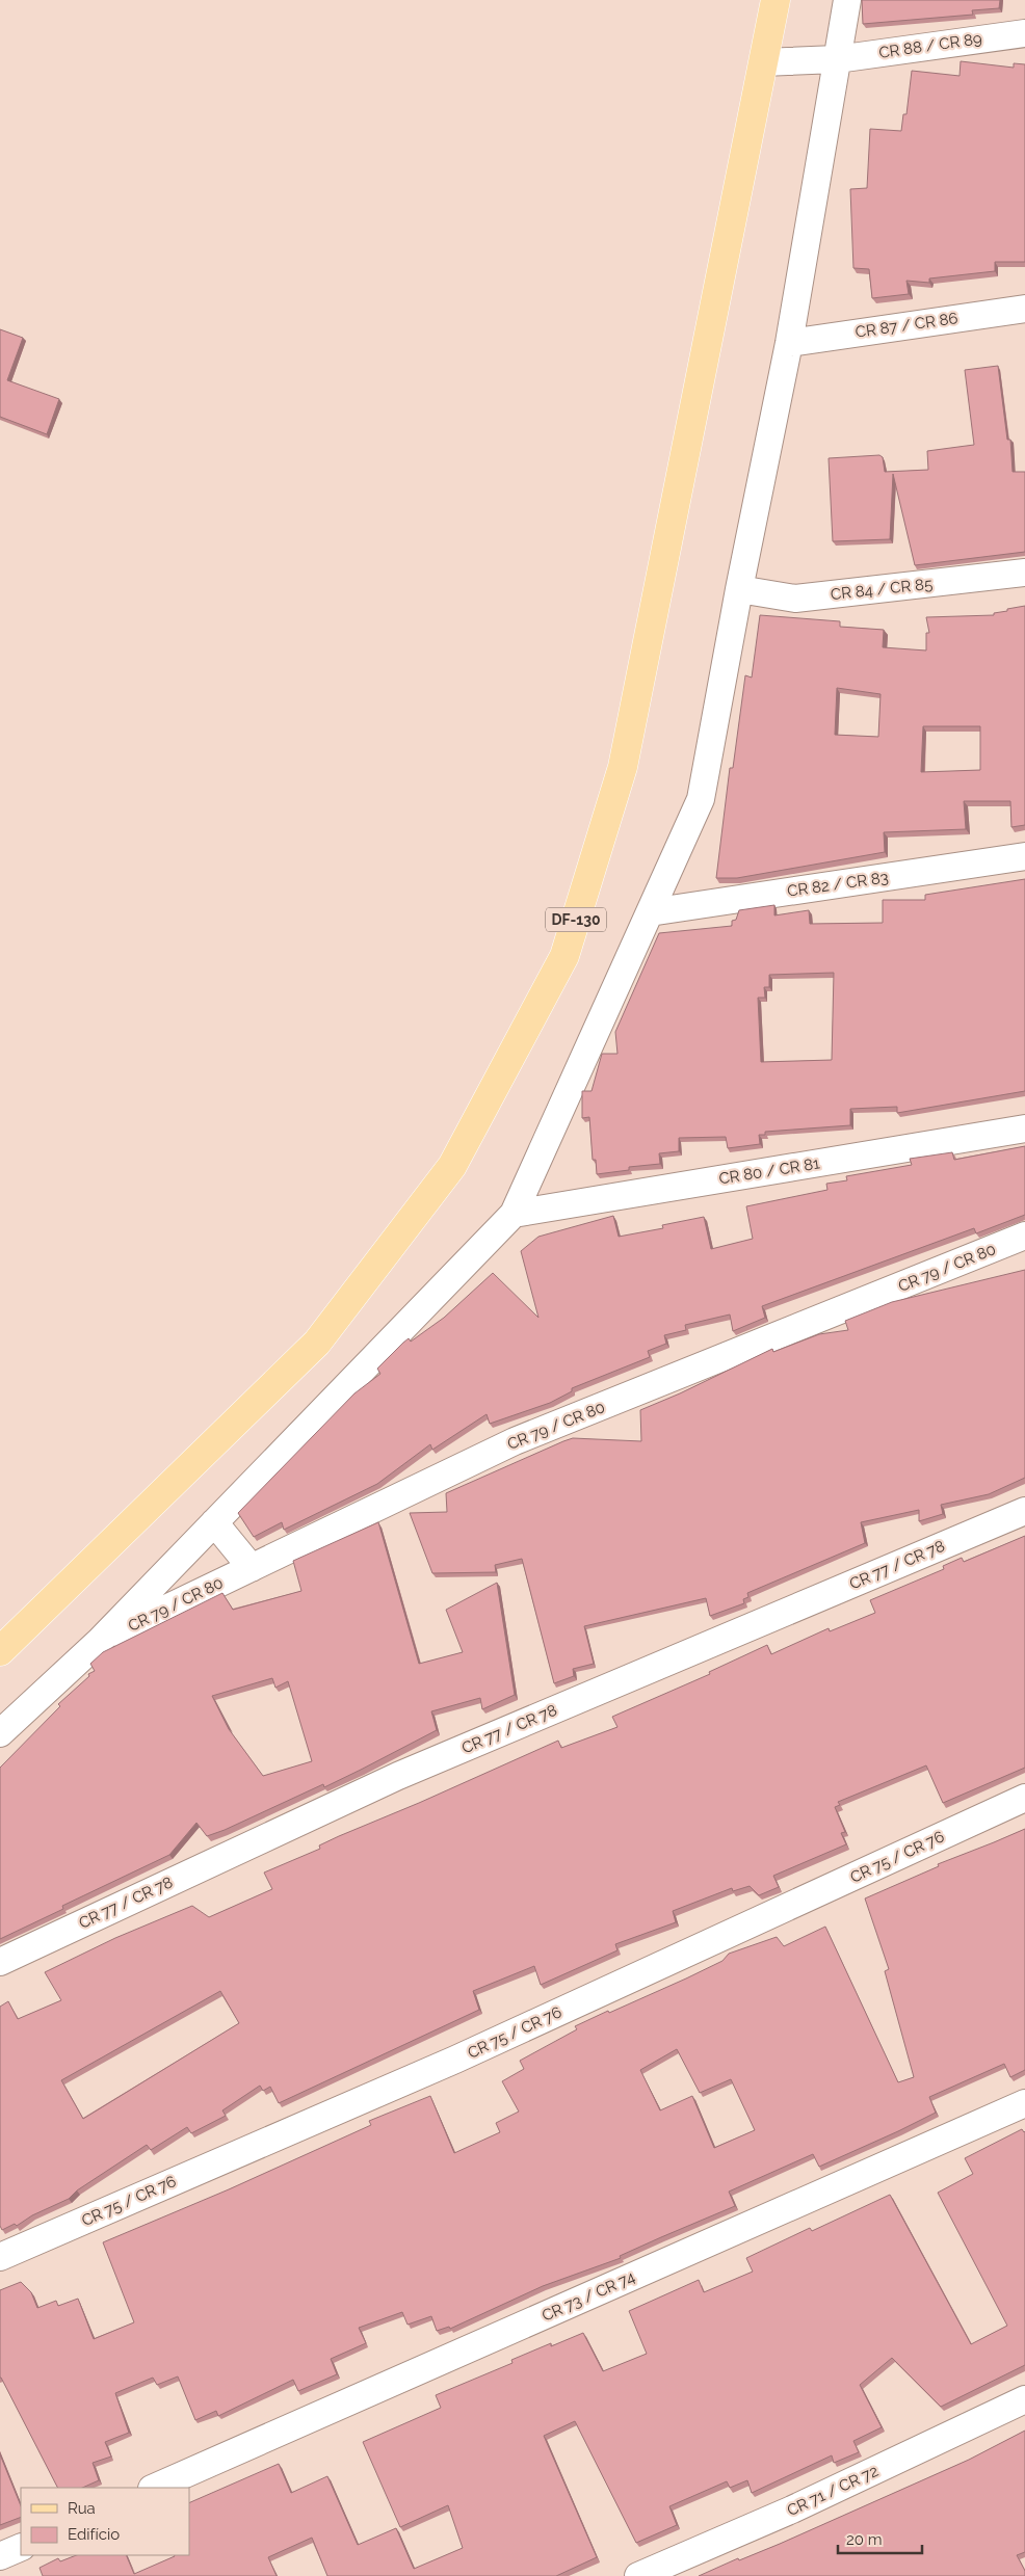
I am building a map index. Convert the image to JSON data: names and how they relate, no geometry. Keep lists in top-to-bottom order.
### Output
{
  "streets": {
    "main road": ["DF-130"],
    "street": [
      "CR 88 / CR 89",
      "CR 87 / CR 86",
      "CR 84 / CR 85",
      "CR 82 / CR 83",
      "CR 80 / CR 81",
      "CR 79 / CR 80",
      "CR 77 / CR 78",
      "CR 75 / CR 76",
      "CR 73 / CR 74",
      "CR 71 / CR 72"
    ]
  },
  "crossings": [
    ["CR 88 / CR 89", "DF-130"]
  ],
  "legend": ["Rua", "Edifício"],
  "scale_bar": "20 m"
}
